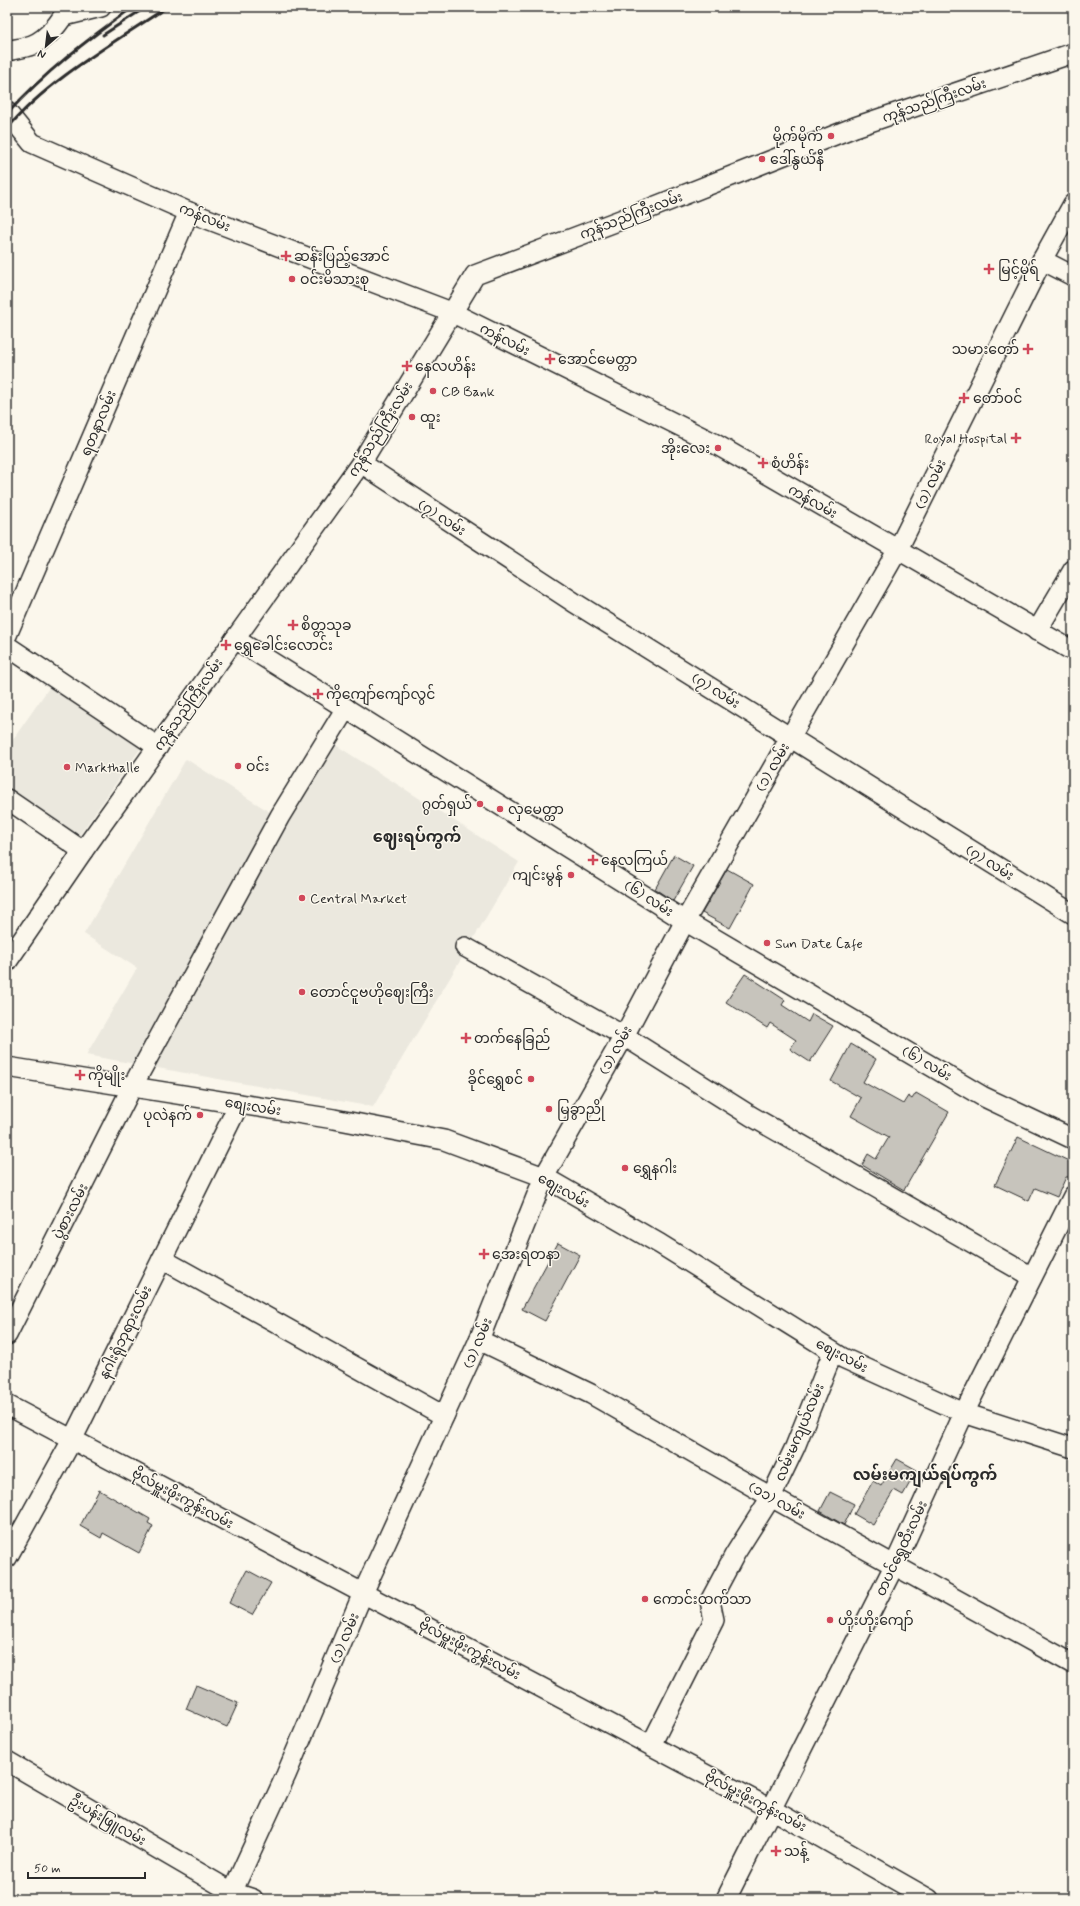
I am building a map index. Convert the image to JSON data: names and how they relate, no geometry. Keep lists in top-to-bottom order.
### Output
{
  "streets": {
    "street": [
      "ကုန်သည်ကြီးလမ်း",
      "ကန်လမ်း",
      "ရတနာလမ်း",
      "(၁) လမ်း",
      "(၇) လမ်း",
      "(၆) လမ်း",
      "စျေးလမ်း",
      "ပွဲစားလမ်း",
      "နဂါးရုံဘုရားလမ်း",
      "လမ်းမကျယ်လမ်း",
      "ဗိုလ်မှူးဖိုးကွန်းလမ်း",
      "(၁၁) လမ်း",
      "တပင်ရွှေထီးလမ်း",
      "ဦးပန်းဖြူလမ်း"
    ]
  },
  "crossings": [
    ["ကုန်သည်ကြီးလမ်း", "ကန်လမ်း"],
    ["ကုန်သည်ကြီးလမ်း", "(၇) လမ်း"],
    ["ကုန်သည်ကြီးလမ်း", "(၆) လမ်း"],
    ["ကန်လမ်း", "ရတနာလမ်း"],
    ["ကန်လမ်း", "(၁) လမ်း"],
    ["(၁) လမ်း", "(၇) လမ်း"],
    ["(၁) လမ်း", "(၆) လမ်း"],
    ["(၁) လမ်း", "စျေးလမ်း"],
    ["(၁) လမ်း", "ဗိုလ်မှူးဖိုးကွန်းလမ်း"],
    ["(၁) လမ်း", "(၁၁) လမ်း"],
    ["(၁) လမ်း", "ဦးပန်းဖြူလမ်း"],
    ["(၆) လမ်း", "ပွဲစားလမ်း"],
    ["စျေးလမ်း", "ပွဲစားလမ်း"],
    ["စျေးလမ်း", "နဂါးရုံဘုရားလမ်း"],
    ["စျေးလမ်း", "လမ်းမကျယ်လမ်း"],
    ["စျေးလမ်း", "တပင်ရွှေထီးလမ်း"],
    ["နဂါးရုံဘုရားလမ်း", "ဗိုလ်မှူးဖိုးကွန်းလမ်း"],
    ["လမ်းမကျယ်လမ်း", "ဗိုလ်မှူးဖိုးကွန်းလမ်း"],
    ["လမ်းမကျယ်လမ်း", "(၁၁) လမ်း"],
    ["ဗိုလ်မှူးဖိုးကွန်းလမ်း", "တပင်ရွှေထီးလမ်း"],
    ["(၁၁) လမ်း", "တပင်ရွှေထီးလမ်း"]
  ],
  "districts": ["ဈေးရပ်ကွက်", "လမ်းမကျယ်ရပ်ကွက်"],
  "places": {
    "other": [
      "မိုက်မိုက်",
      "ဒေါ်နွယ်နီ",
      "ဝင်းမိသားစု",
      "CB Bank",
      "ထူး",
      "အိုးလေး",
      "ဝင်း",
      "Markthalle",
      "ဂွတ်ရှယ်",
      "လှမေတ္တာ",
      "ကျင်းမွန်",
      "Central Market",
      "Sun Date Cafe",
      "တောင်ငူဗဟိုဈေးကြီး",
      "ခိုင်ရွှေစင်",
      "မြခွာညို",
      "ပုလဲနက်",
      "ရွှေနဂါး",
      "ကောင်းထက်သာ",
      "ဟိုးဟိုးကျော်"
    ],
    "health": [
      "ဆန်းပြည့်အောင်",
      "မြင့်မိုရ်",
      "သမားတော်",
      "အောင်မေတ္တာ",
      "နေလဟိန်း",
      "တော်ဝင်",
      "Royal Hospital",
      "စံဟိန်း",
      "စိတ္တသုခ",
      "ရွှေခေါင်းလောင်း",
      "ကိုကျော်ကျော်လွင်",
      "နေလကြယ်",
      "တက်နေခြည်",
      "ကိုမျိုး",
      "အေးရတနာ",
      "သန့်"
    ]
  },
  "scale_bar": "50 m",
  "north": "bottom left"
}
